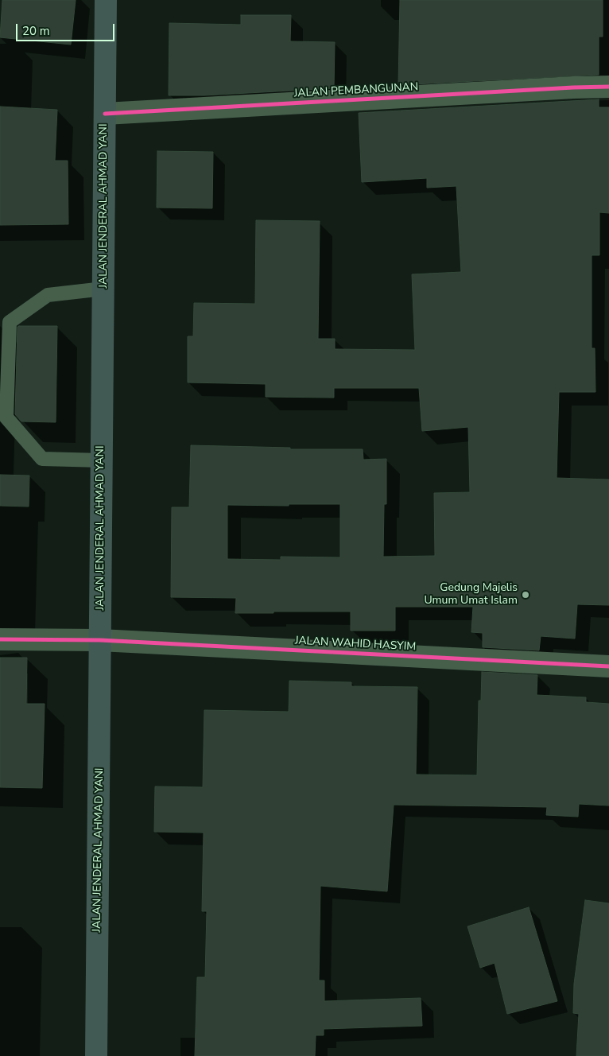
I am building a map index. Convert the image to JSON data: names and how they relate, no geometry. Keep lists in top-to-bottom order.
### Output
{
  "streets": {
    "highway": ["JALAN JENDERAL AHMAD YANI"],
    "street": ["JALAN PEMBANGUNAN", "JALAN WAHID HASYIM"]
  },
  "crossings": [
    ["JALAN PEMBANGUNAN", "JALAN JENDERAL AHMAD YANI"],
    ["JALAN JENDERAL AHMAD YANI", "JALAN WAHID HASYIM"]
  ],
  "places": ["Gedung Majelis Umum Umat Islam"],
  "scale_bar": "20 m"
}
